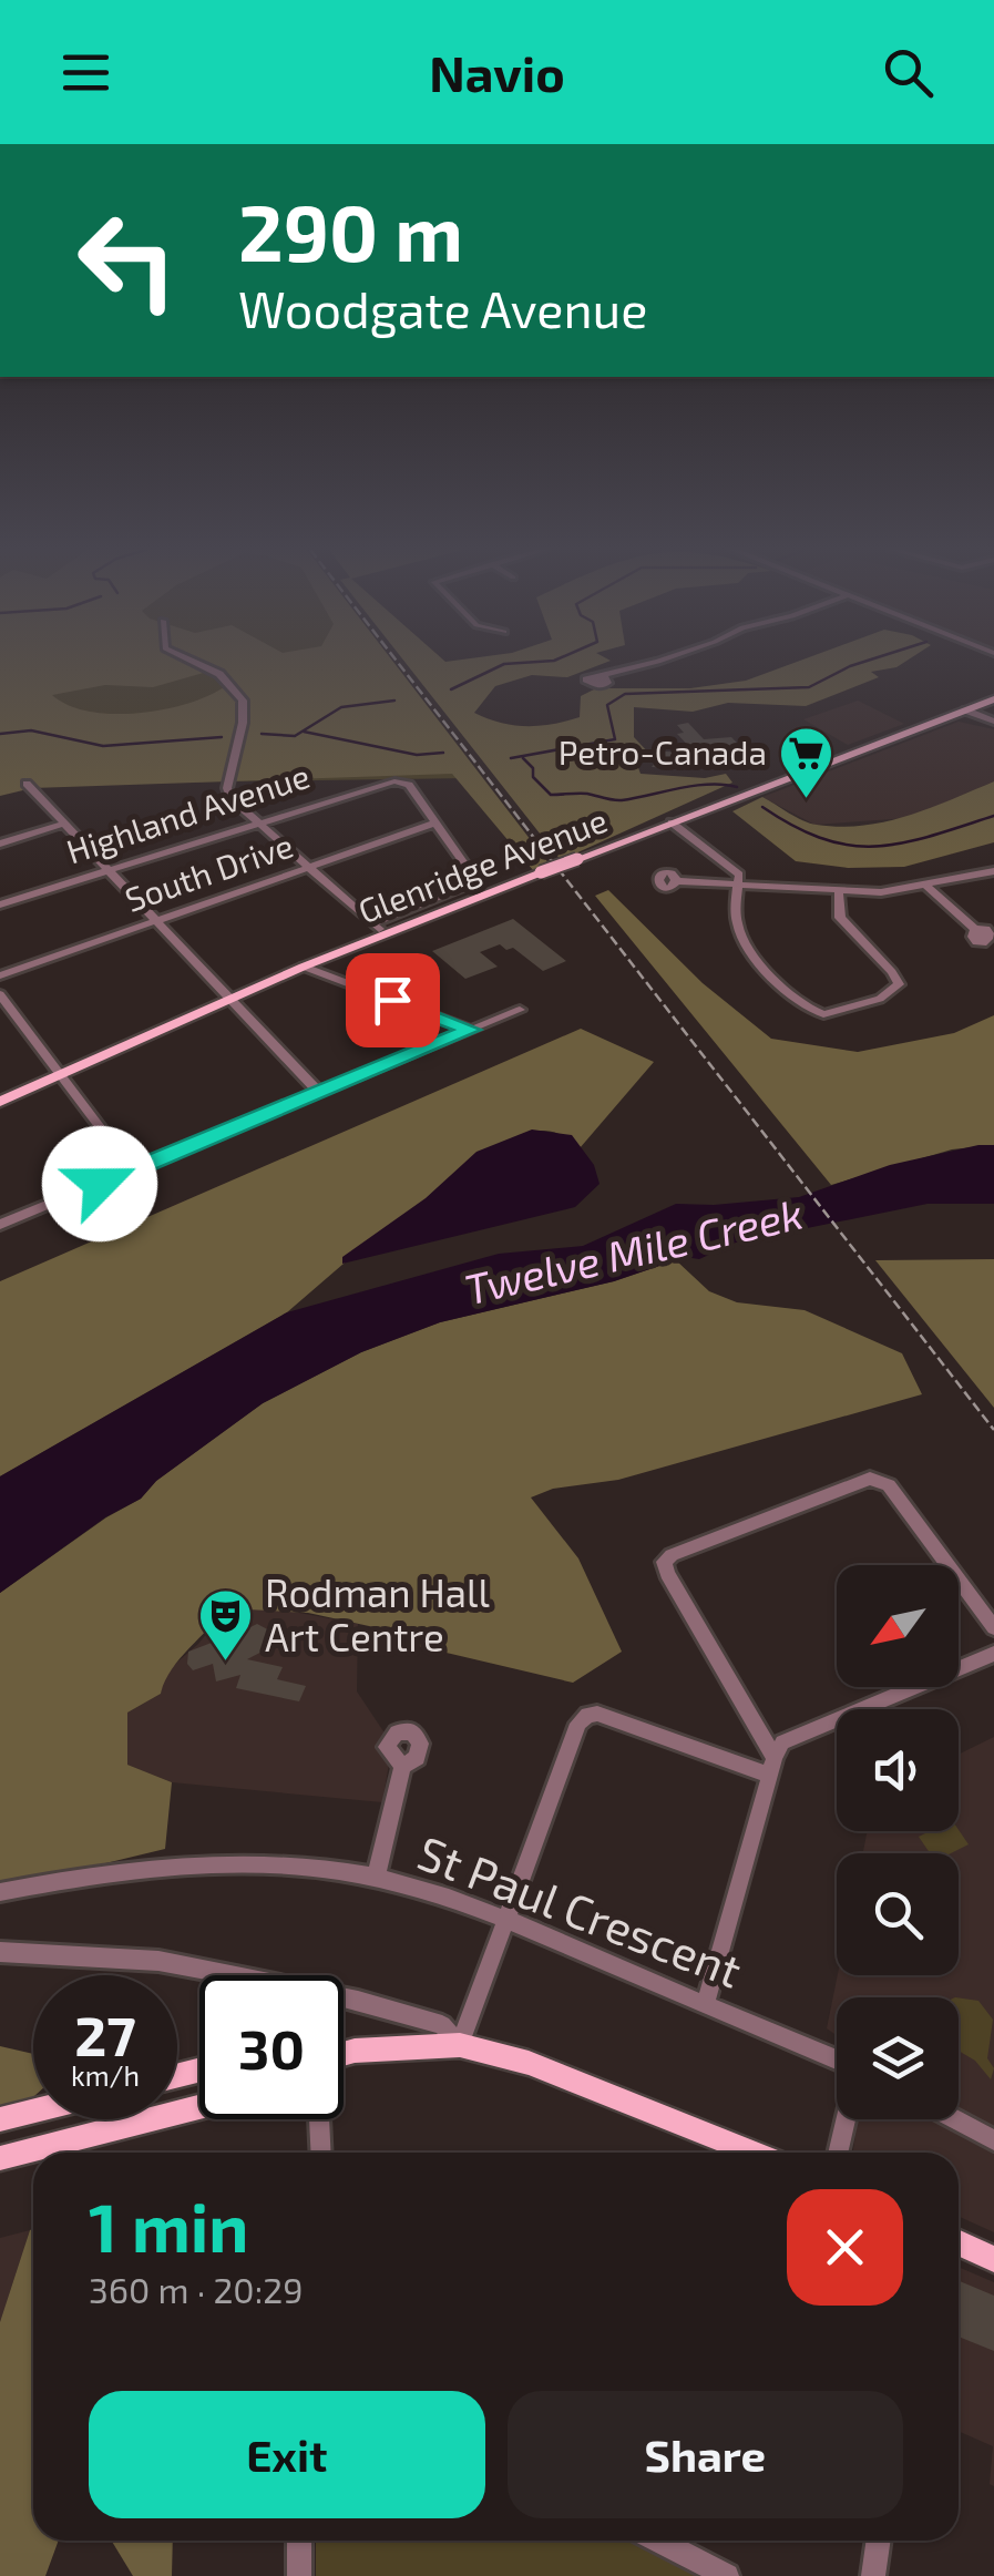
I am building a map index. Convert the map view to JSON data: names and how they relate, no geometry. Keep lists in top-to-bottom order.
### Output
{
  "streets": {
    "main road": ["Glenridge Avenue"],
    "street": ["Highland Avenue", "South Drive", "St Paul Crescent"]
  },
  "crossings": [
    ["Highland Avenue", "South Drive"]
  ],
  "water": ["Twelve Mile Creek"],
  "places": {
    "supermarket": ["Petro-Canada"],
    "theatre": ["Rodman Hall Art Centre"]
  },
  "north": "bottom left",
  "page": {
    "header": "Navio",
    "turn": ["290 m", "Woodgate Avenue"],
    "speed": "27 km/h",
    "limit": "30",
    "heading": ["1 min", "360 m · 20:29"],
    "buttons": ["Exit", "Share"]
  }
}
